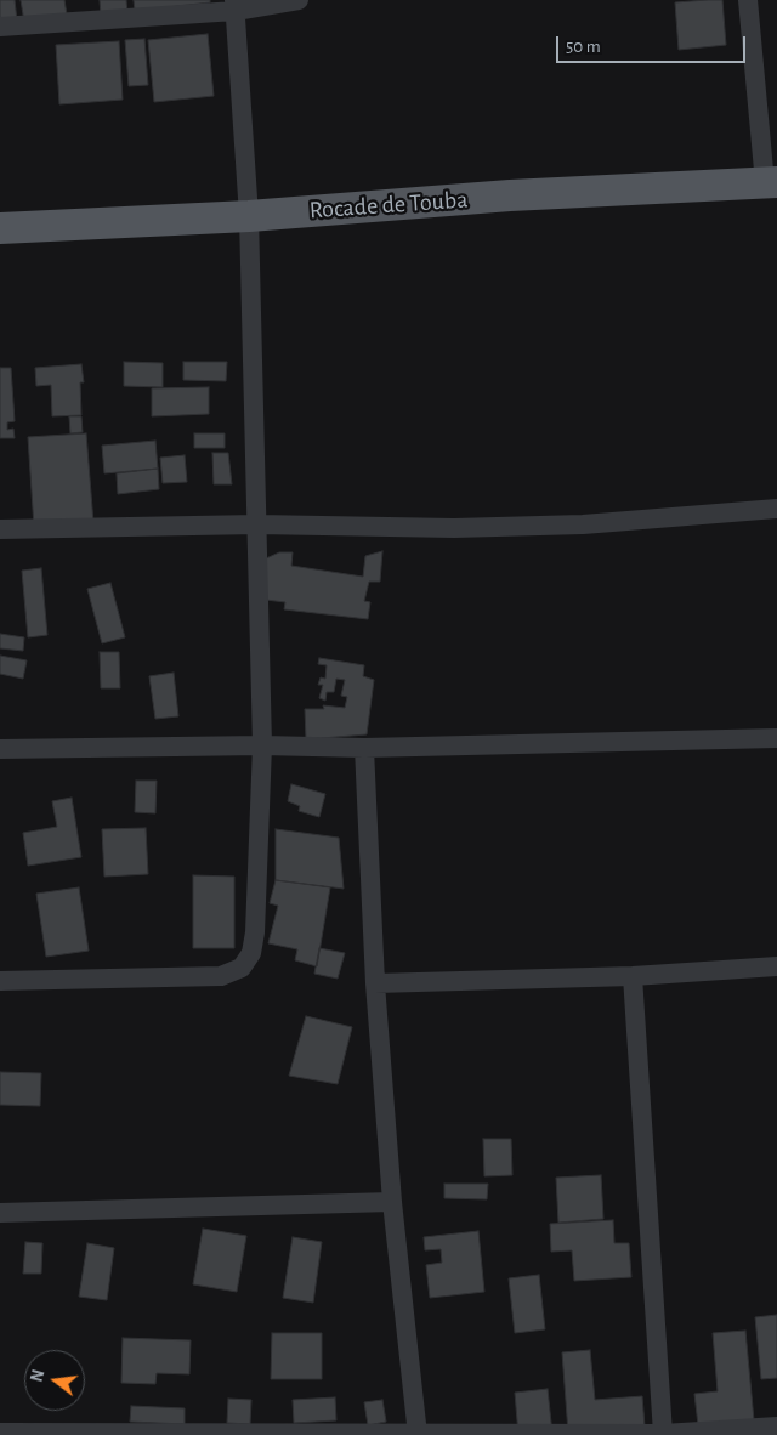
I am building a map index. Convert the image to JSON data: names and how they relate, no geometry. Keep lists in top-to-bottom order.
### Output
{
  "streets": {
    "main road": ["Rocade de Touba"]
  },
  "scale_bar": "50 m",
  "north": "left"
}
